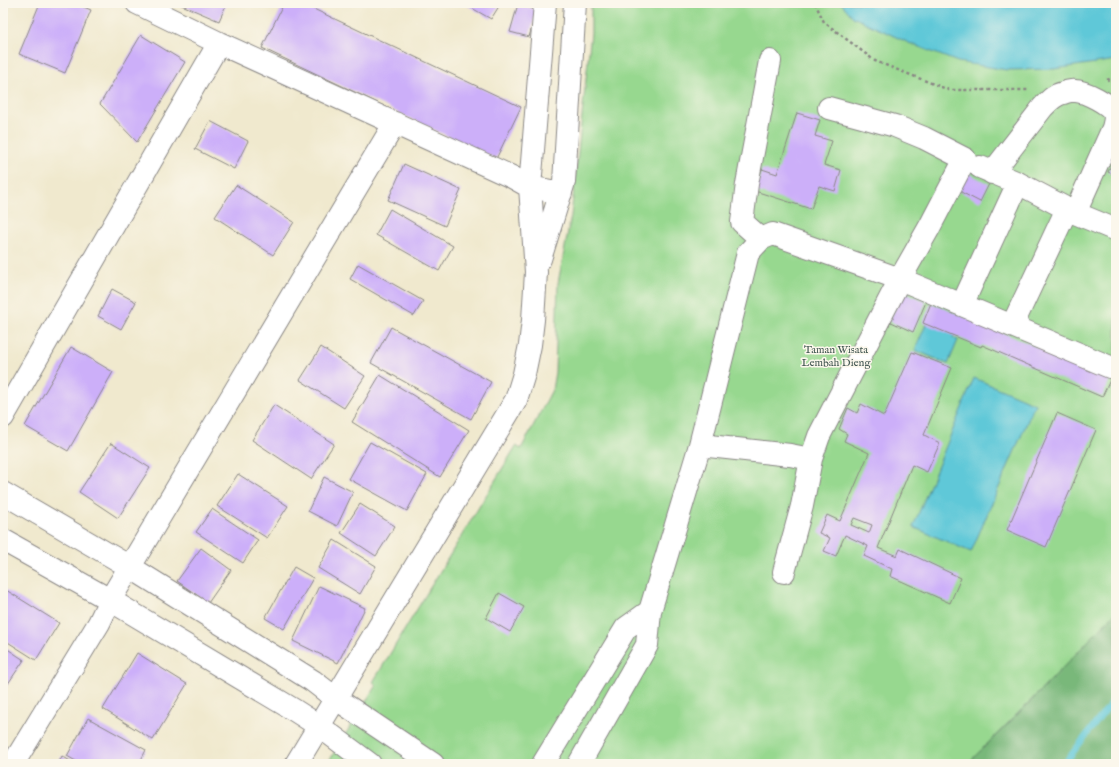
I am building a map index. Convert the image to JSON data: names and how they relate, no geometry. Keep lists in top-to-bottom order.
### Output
{
  "parks": ["Taman Wisata Lembah Dieng"]
}
